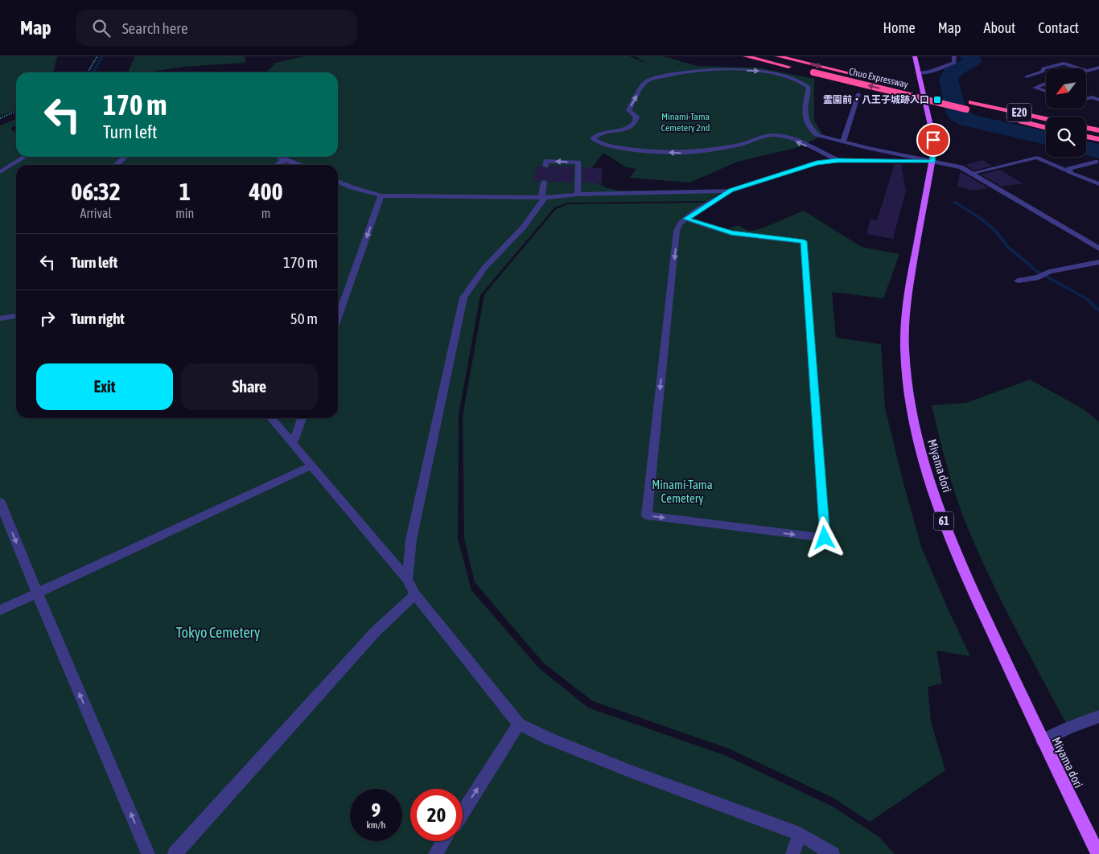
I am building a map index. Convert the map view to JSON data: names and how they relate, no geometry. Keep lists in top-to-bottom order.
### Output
{
  "streets": {
    "highway": ["Chuo Expressway", "E20"],
    "main road": ["Miyama dori", "61"]
  },
  "parks": ["Minami-Tama Cemetery 2nd", "Minami-Tama Cemetery", "Tokyo Cemetery"],
  "places": {
    "transit": ["霊園前・八王子城跡入口"]
  },
  "north": "bottom left",
  "page": {
    "header": "Map",
    "search": "Search here",
    "nav": [
      "Home",
      "Map",
      "About",
      "Contact"
    ],
    "turn": ["170 m", "Turn left"],
    "eta": [
      "06:32",
      "Arrival",
      "1",
      "min",
      "400",
      "m"
    ],
    "list": [
      {
        "name": "Turn left",
        "value": "170 m"
      },
      {
        "name": "Turn right",
        "value": "50 m"
      }
    ],
    "buttons": ["Exit", "Share"],
    "speed": "9 km/h",
    "limit": "20"
  }
}
